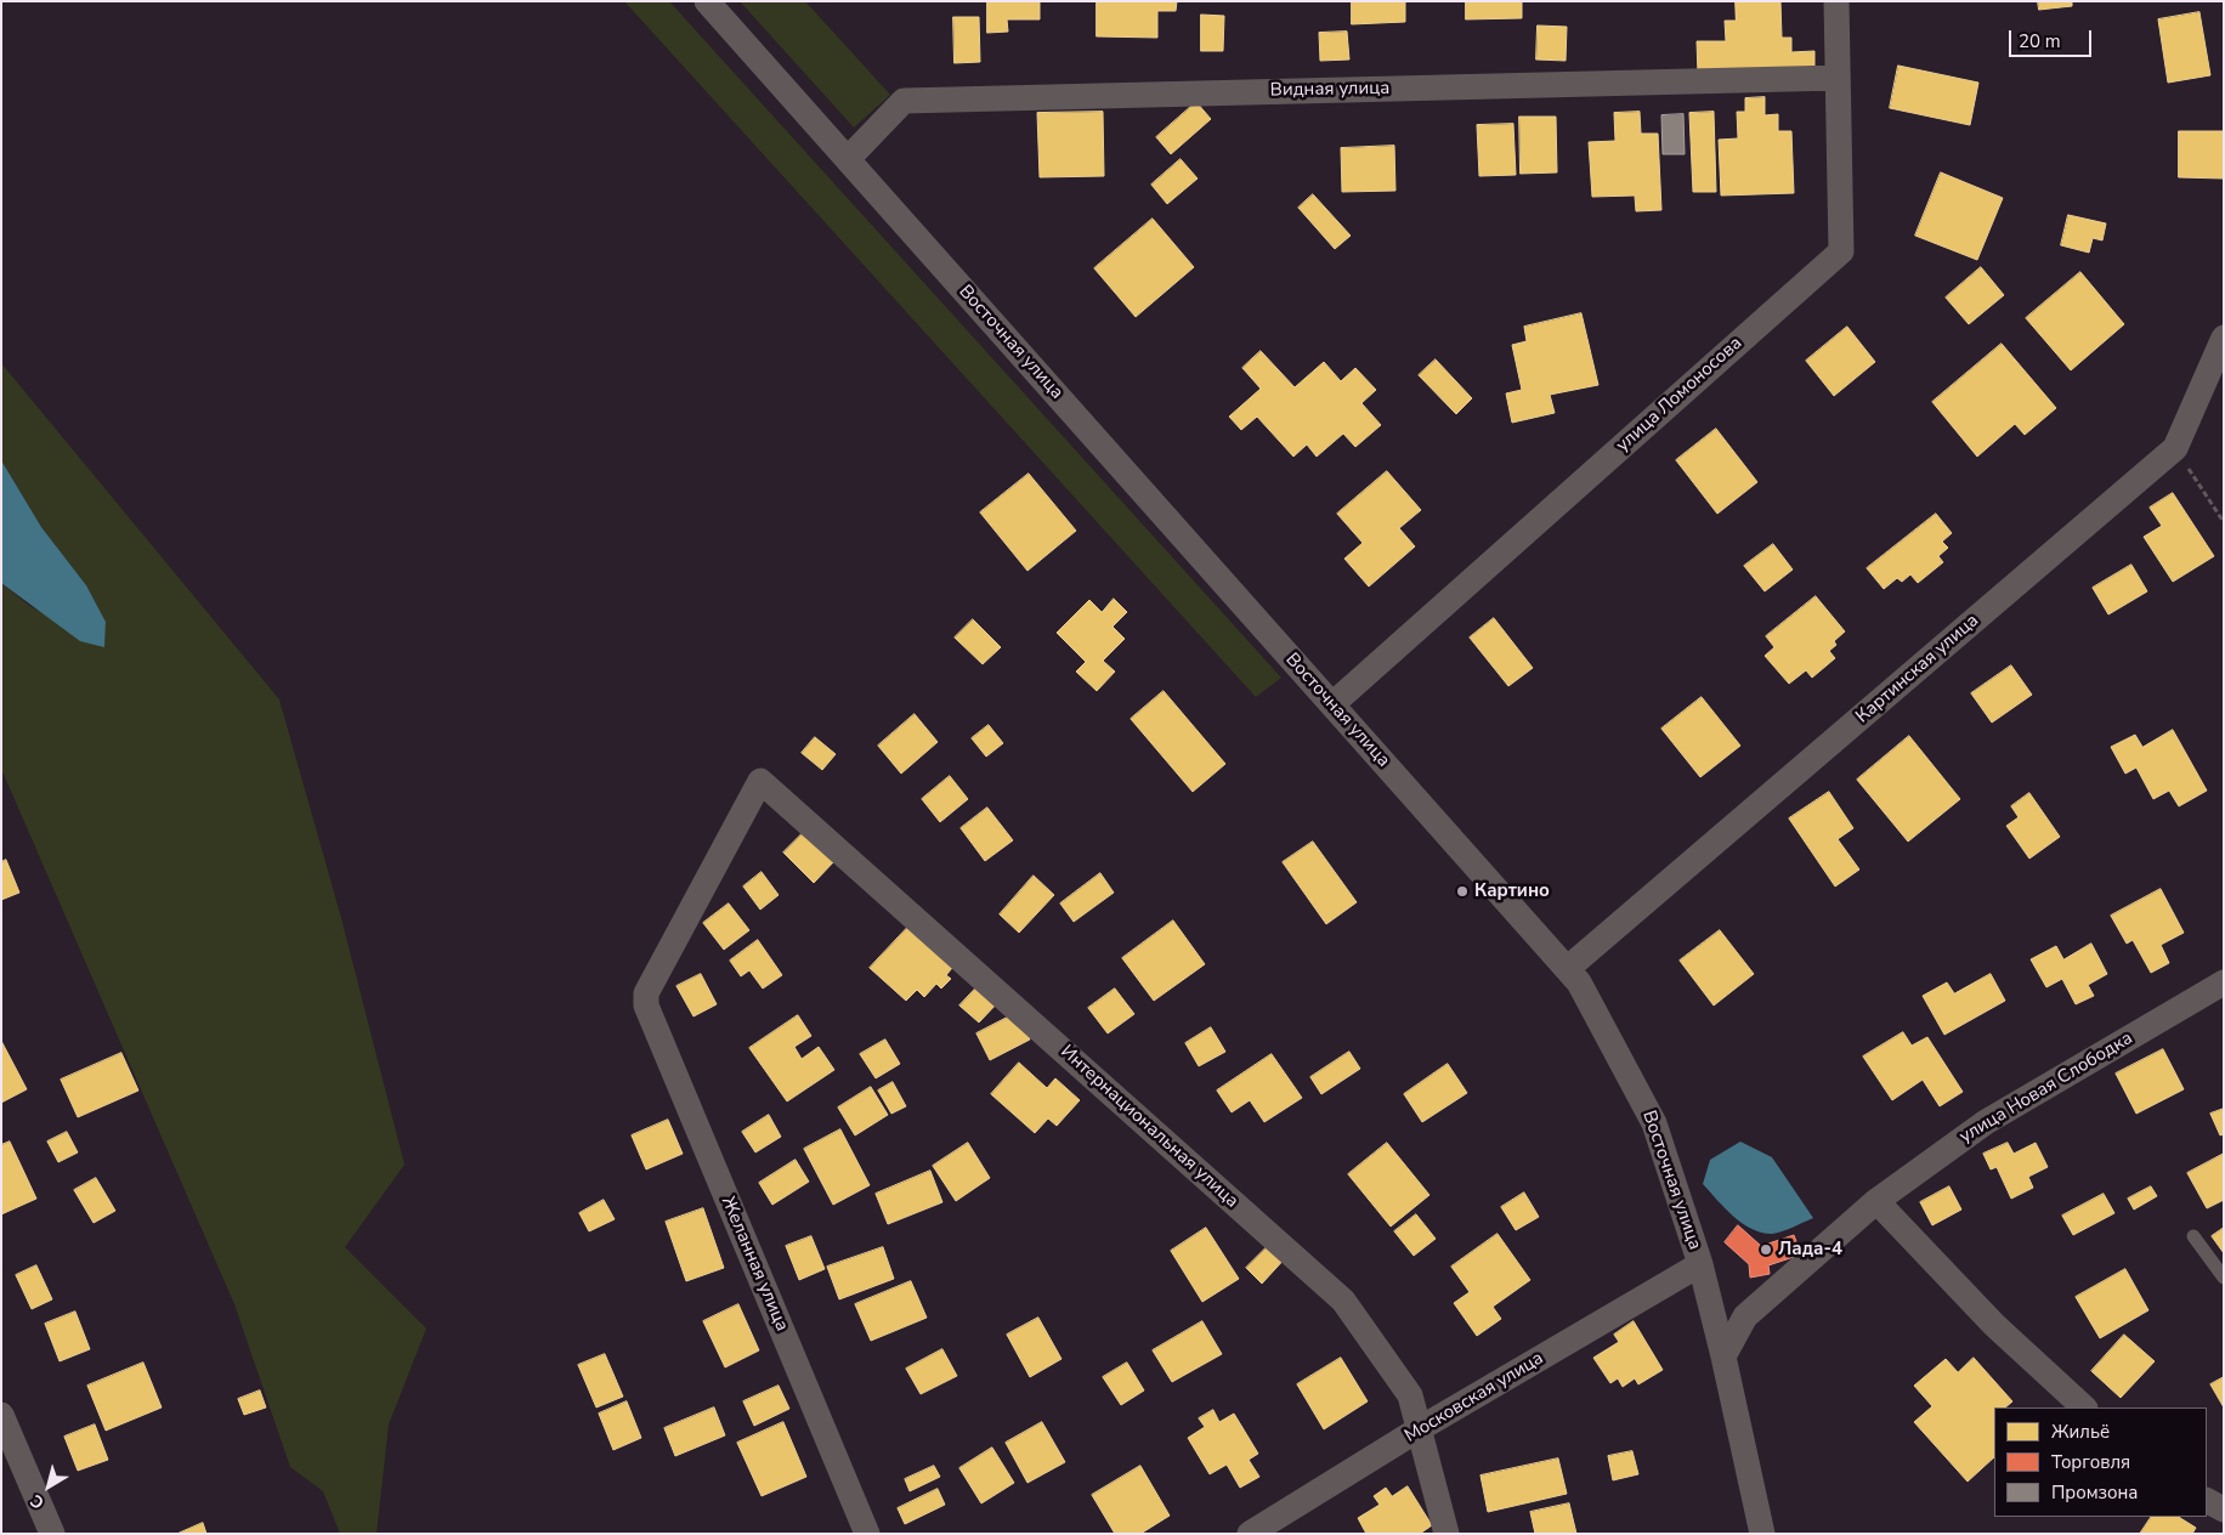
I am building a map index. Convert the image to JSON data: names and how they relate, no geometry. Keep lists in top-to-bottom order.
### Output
{
  "streets": {
    "street": [
      "Видная улица",
      "Восточная улица",
      "улица Ломоносова",
      "Картинская улица",
      "улица Новая Слободка",
      "Интернациональная улица",
      "Желанная улица",
      "Московская улица"
    ]
  },
  "crossings": [
    ["Видная улица", "Восточная улица"],
    ["Видная улица", "улица Ломоносова"],
    ["Восточная улица", "улица Ломоносова"],
    ["Восточная улица", "Картинская улица"],
    ["Восточная улица", "улица Новая Слободка"],
    ["Восточная улица", "Московская улица"],
    ["Интернациональная улица", "Желанная улица"],
    ["Интернациональная улица", "Московская улица"]
  ],
  "places": ["Картино", "Лада-4"],
  "legend": ["Жильё", "Торговля", "Промзона"],
  "scale_bar": "20 m",
  "north": "bottom left"
}
